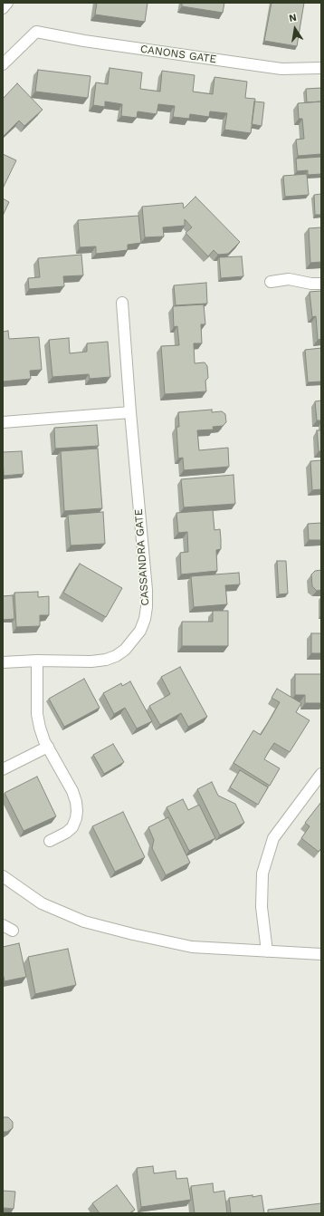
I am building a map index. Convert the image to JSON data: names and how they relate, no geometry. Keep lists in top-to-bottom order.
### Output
{
  "streets": {
    "street": ["CANONS GATE", "CASSANDRA GATE"]
  },
  "north": "top"
}
